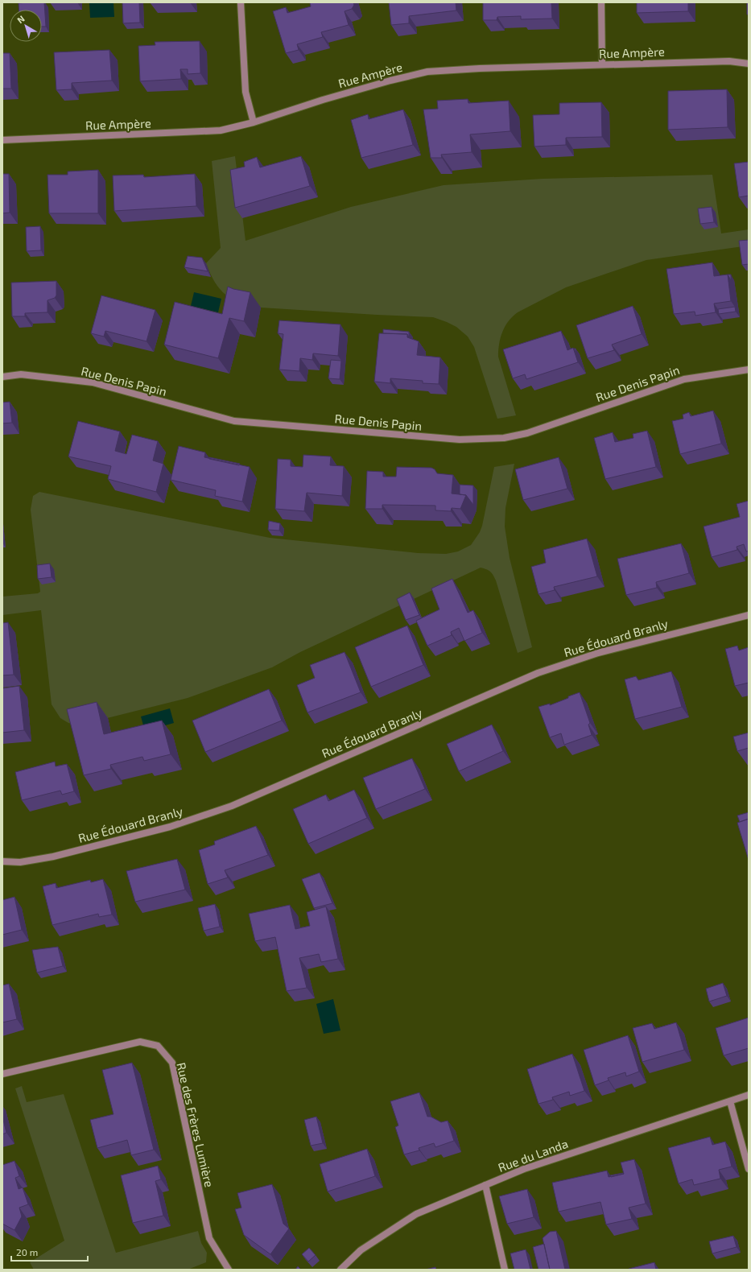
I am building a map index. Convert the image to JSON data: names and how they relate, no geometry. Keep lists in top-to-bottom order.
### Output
{
  "streets": {
    "street": [
      "Rue Ampère",
      "Rue Denis Papin",
      "Rue Édouard Branly",
      "Rue des Frères Lumière",
      "Rue du Landa"
    ]
  },
  "scale_bar": "20 m",
  "north": "top left"
}
